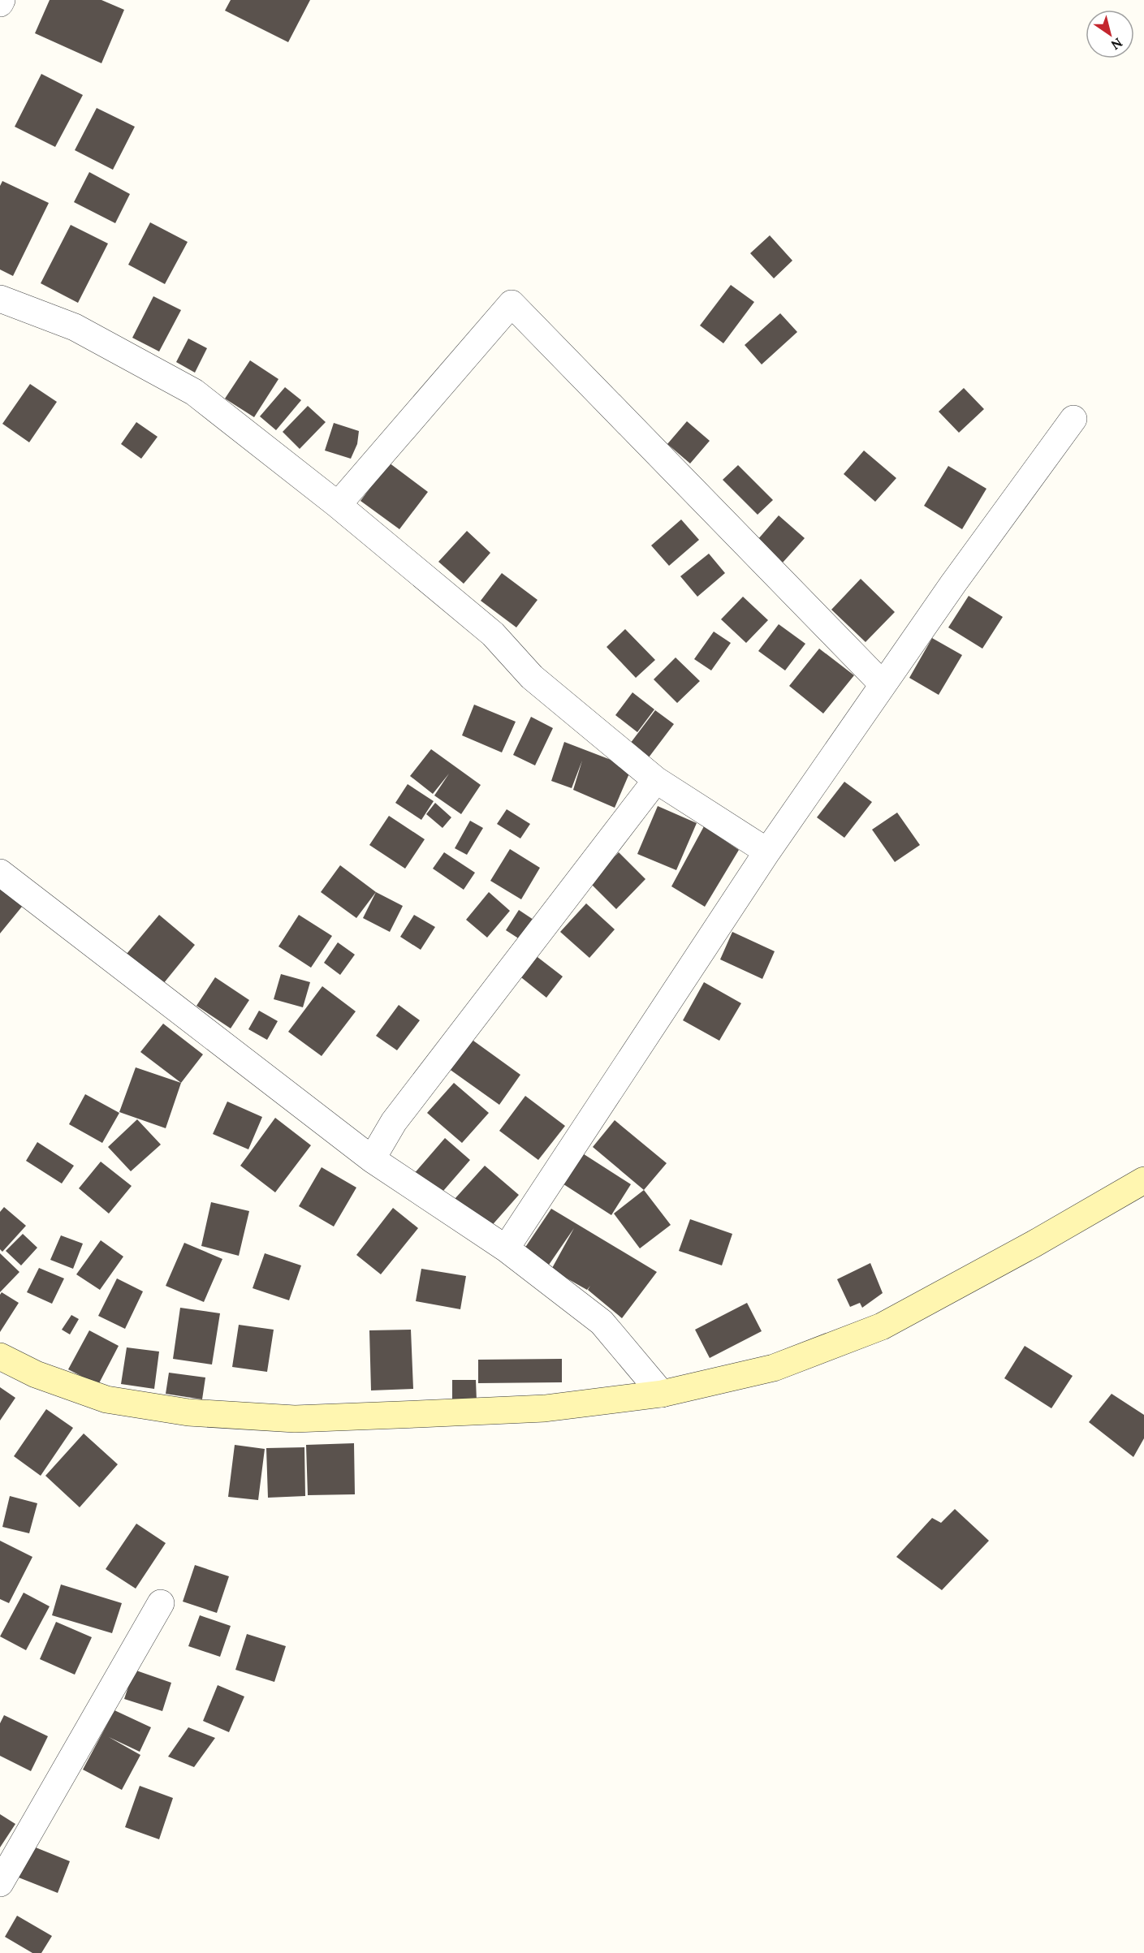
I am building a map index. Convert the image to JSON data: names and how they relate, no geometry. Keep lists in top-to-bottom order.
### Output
{
  "north": "bottom right"
}
